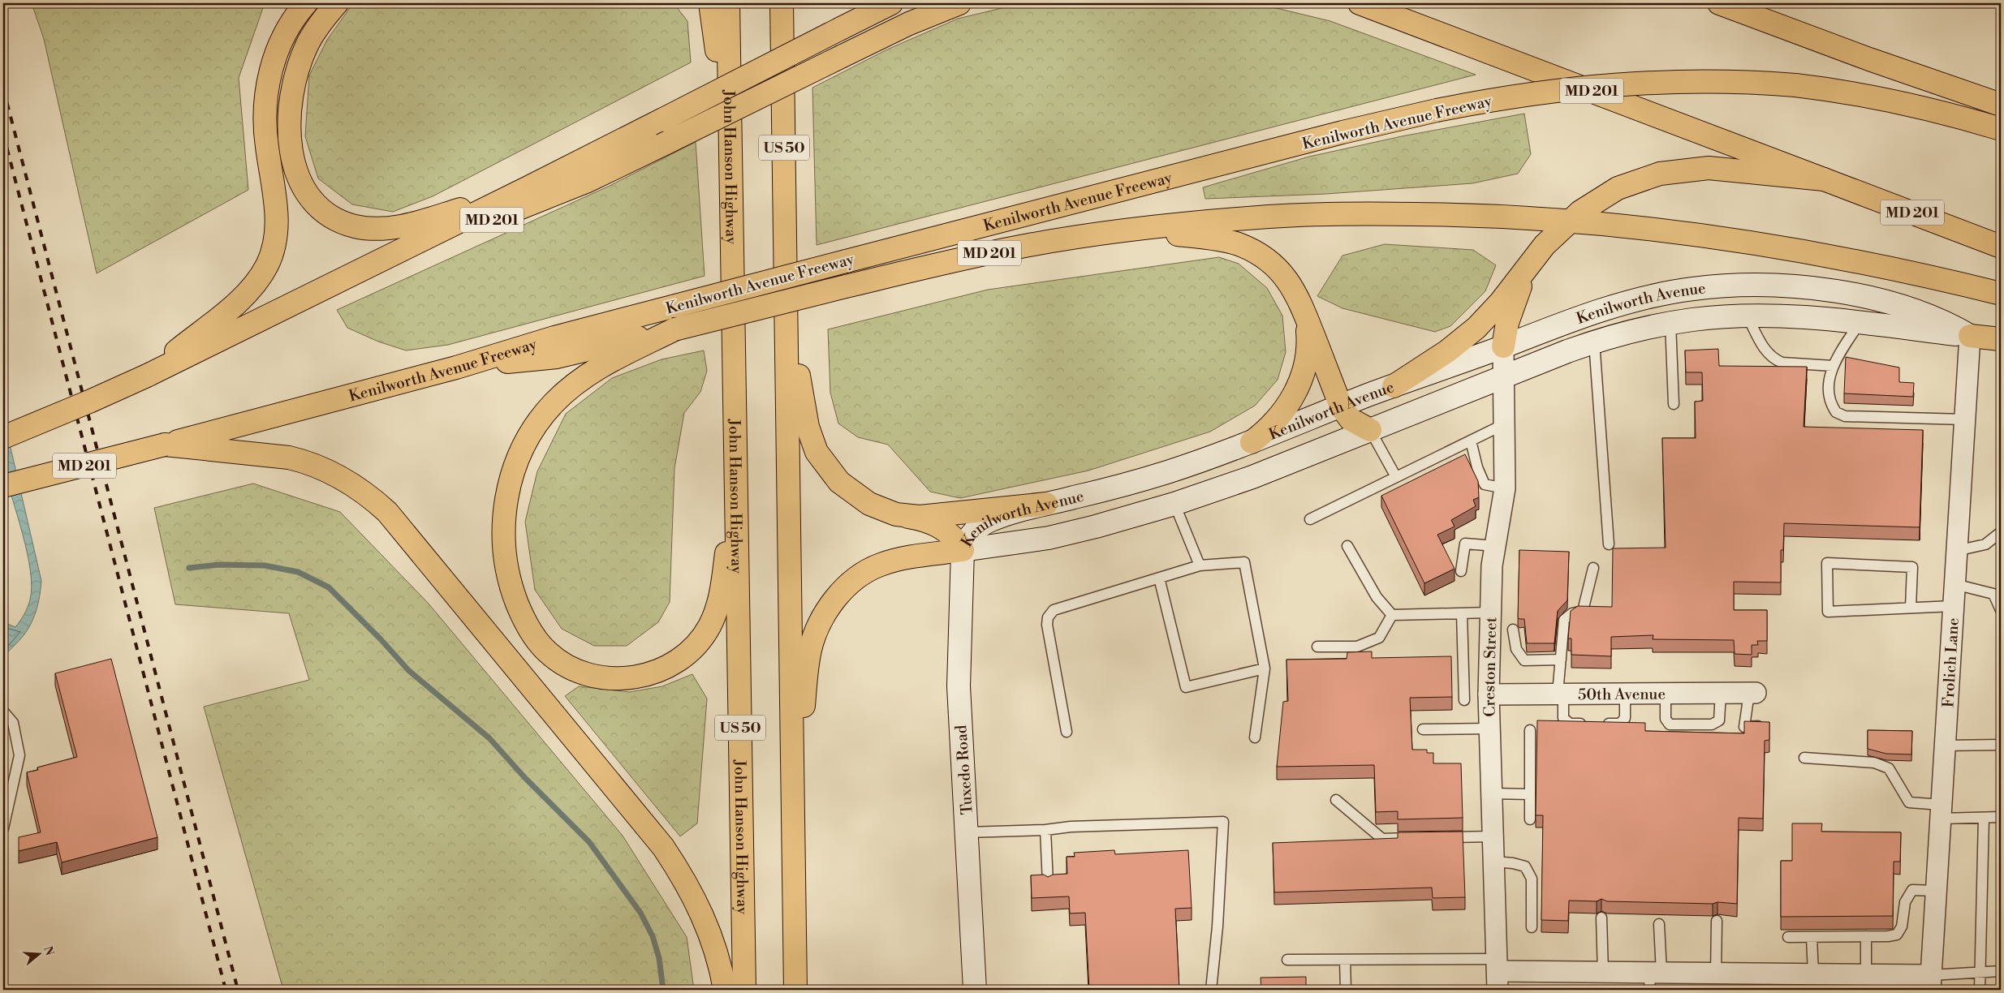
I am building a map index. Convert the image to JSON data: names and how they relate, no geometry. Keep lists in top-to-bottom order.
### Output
{
  "streets": {
    "main road": [
      "MD 201",
      "Kenilworth Avenue Freeway",
      "US 50",
      "John Hanson Highway",
      "Kenilworth Avenue",
      "Tuxedo Road"
    ],
    "street": ["Frolich Lane", "Creston Street", "50th Avenue"]
  },
  "crossings": [
    ["MD 201", "Kenilworth Avenue Freeway"],
    ["Kenilworth Avenue", "Frolich Lane"],
    ["Kenilworth Avenue", "Creston Street"],
    ["Kenilworth Avenue", "Tuxedo Road"],
    ["Creston Street", "50th Avenue"]
  ],
  "north": "right"
}
